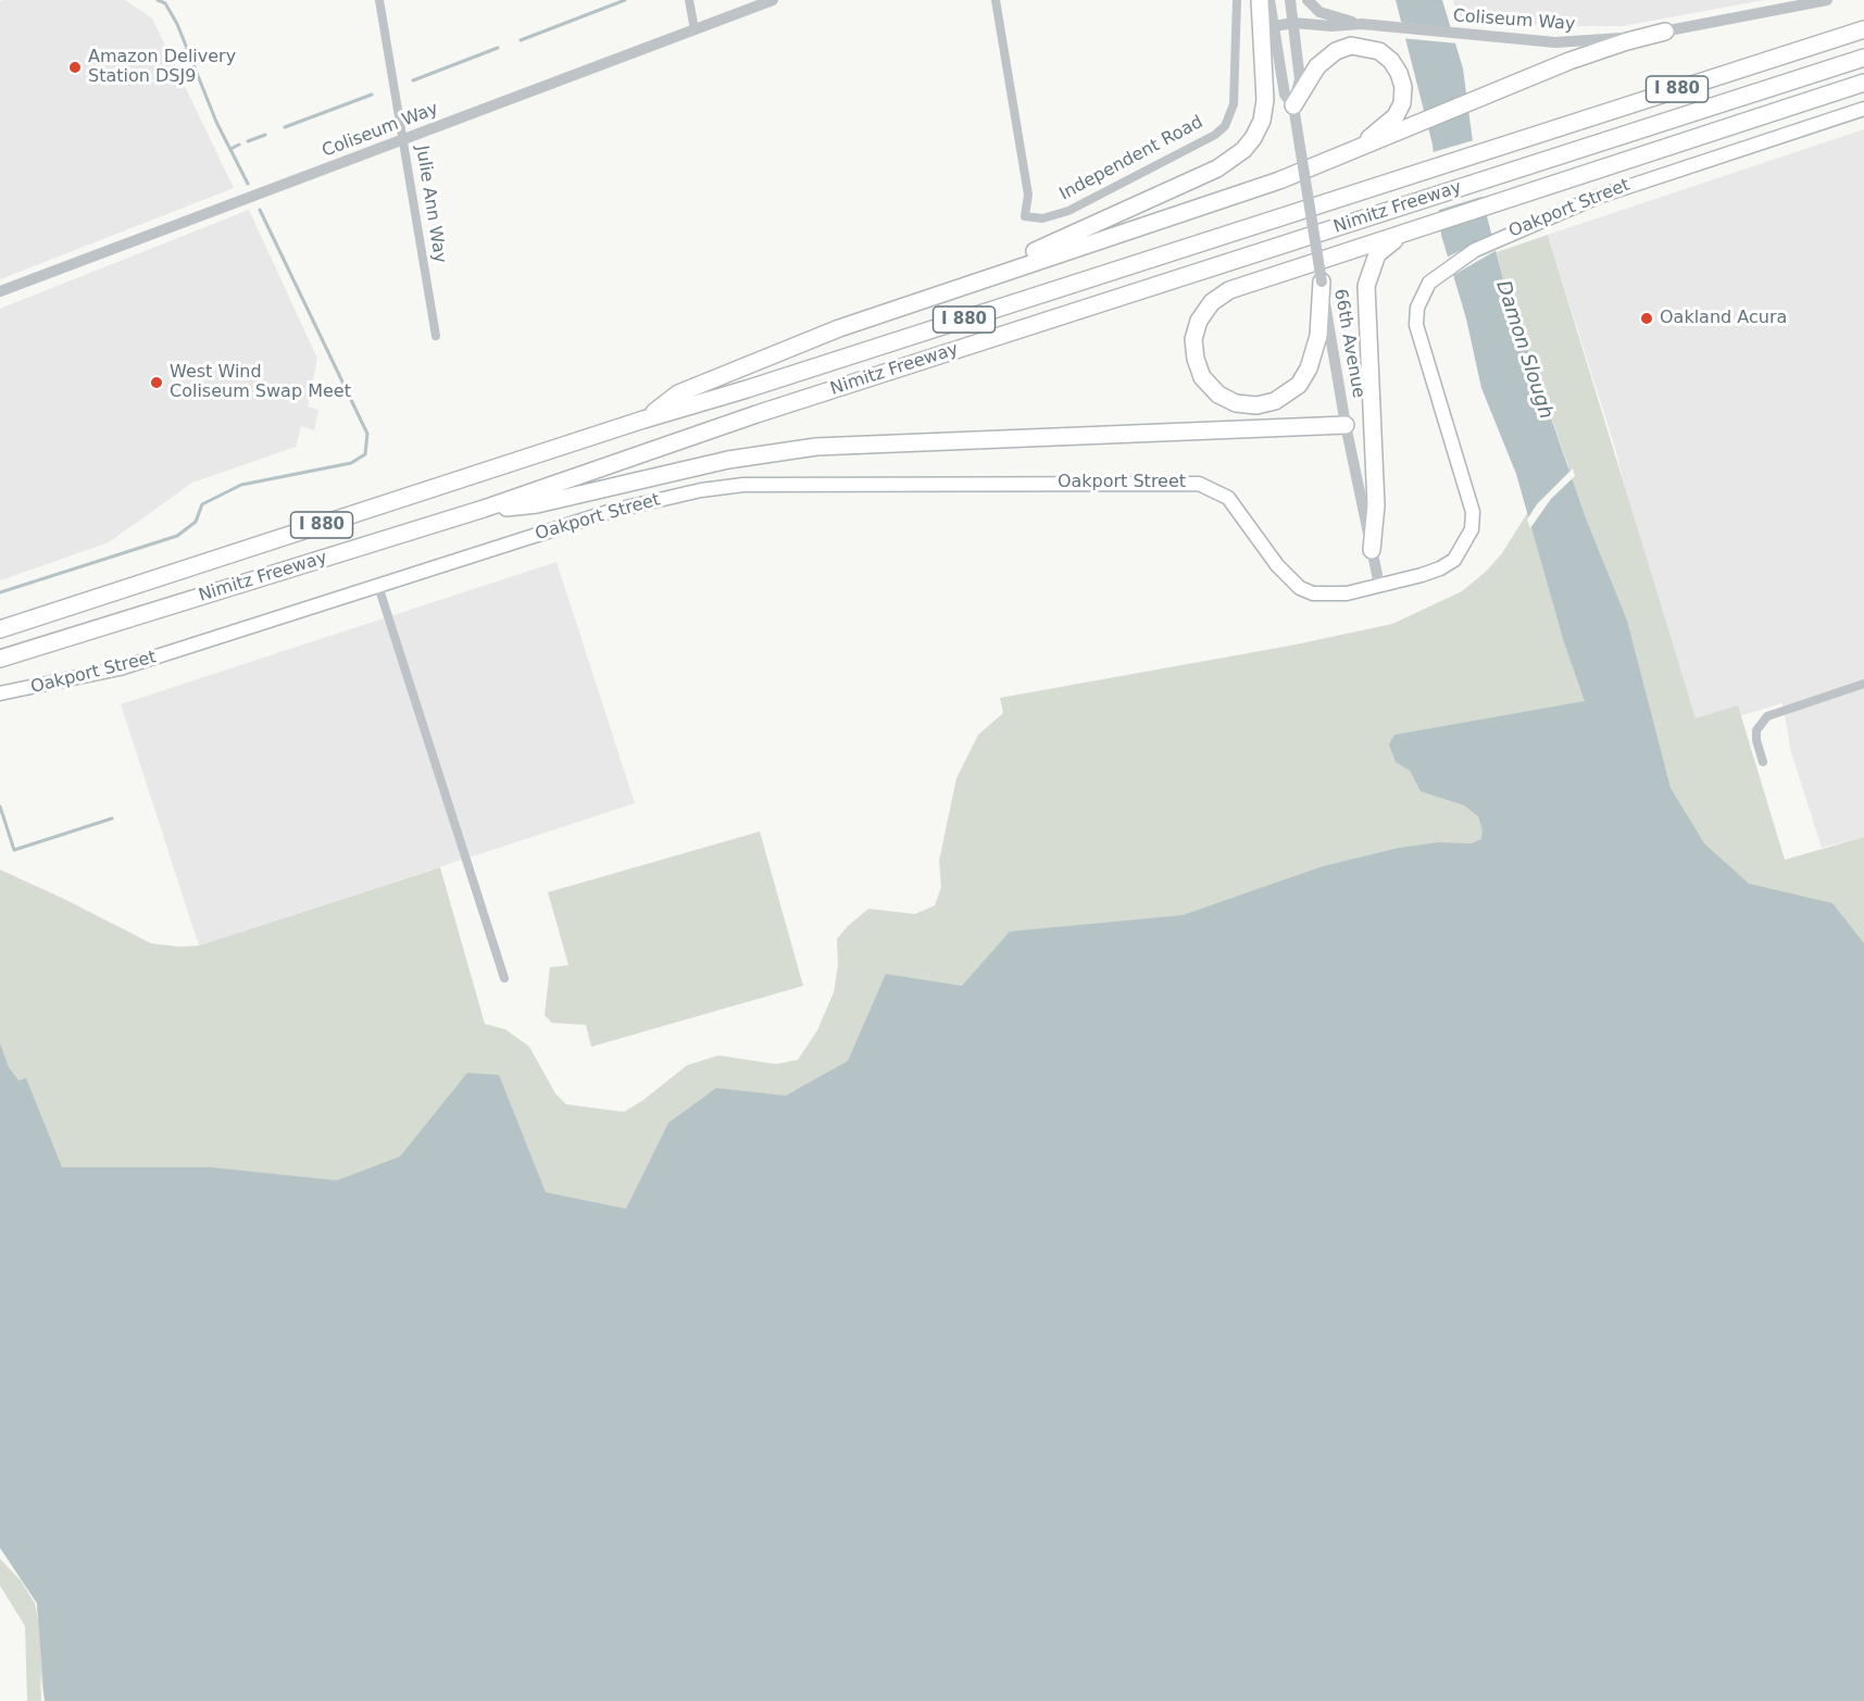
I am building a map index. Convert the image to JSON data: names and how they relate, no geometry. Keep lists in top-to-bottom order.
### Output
{
  "streets": {
    "highway": ["I 880", "Nimitz Freeway"],
    "main road": ["Oakport Street"],
    "street": [
      "Coliseum Way",
      "Independent Road",
      "Julie Ann Way",
      "66th Avenue"
    ]
  },
  "crossings": [
    ["Coliseum Way", "Julie Ann Way"],
    ["Coliseum Way", "66th Avenue"],
    ["Oakport Street", "66th Avenue"]
  ],
  "water": ["Damon Slough"],
  "places": ["Amazon Delivery Station DSJ9", "Oakland Acura", "West Wind Coliseum Swap Meet"]
}
